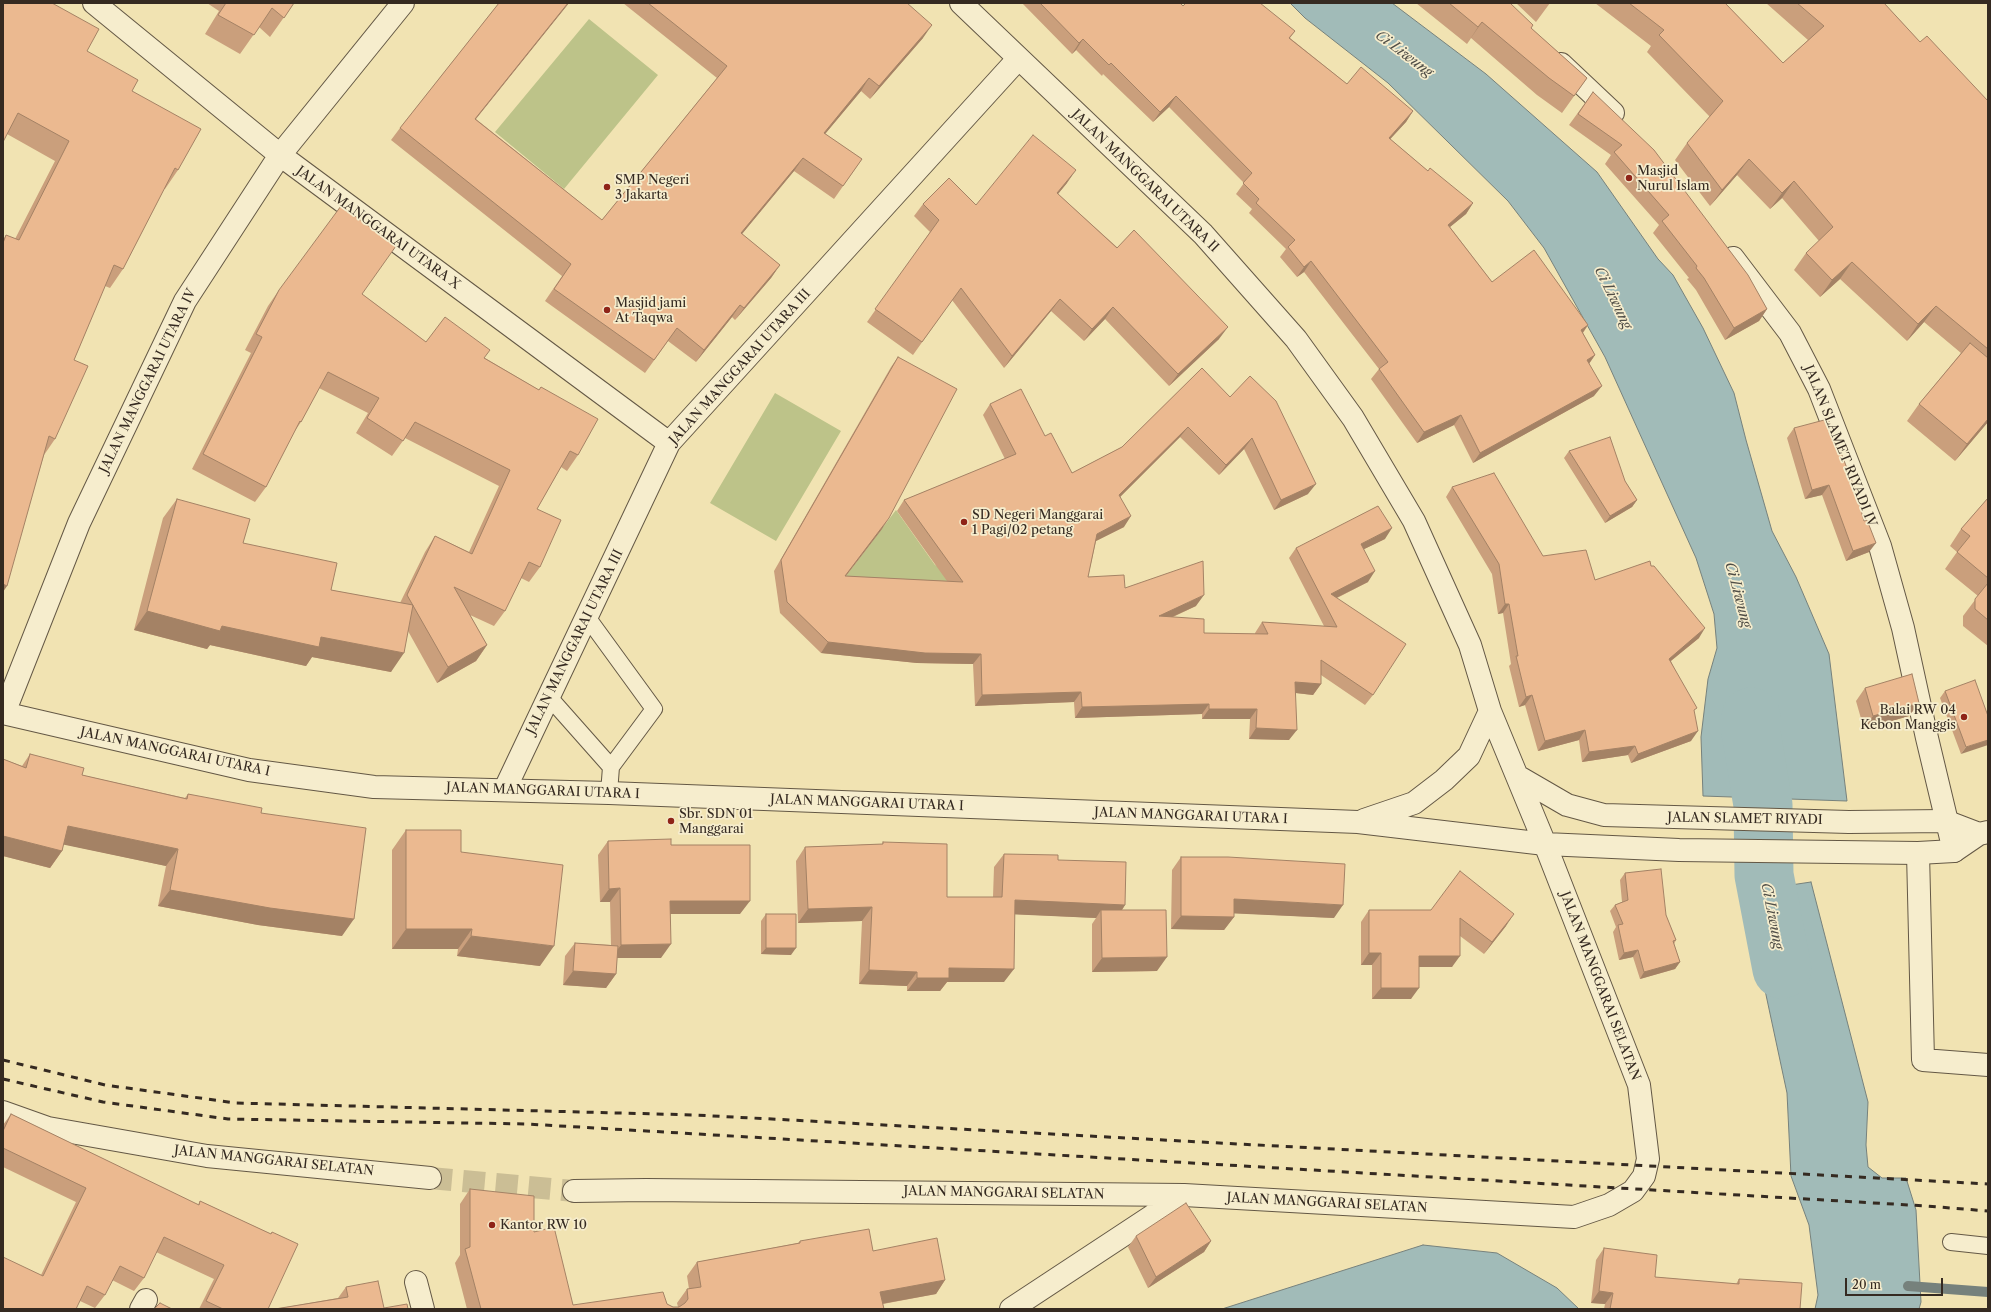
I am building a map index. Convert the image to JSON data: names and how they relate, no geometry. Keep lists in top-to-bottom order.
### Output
{
  "streets": {
    "street": [
      "JALAN MANGGARAI UTARA II",
      "JALAN MANGGARAI UTARA X",
      "JALAN MANGGARAI UTARA III",
      "JALAN MANGGARAI UTARA IV",
      "JALAN SLAMET RIYADI IV",
      "JALAN MANGGARAI UTARA I",
      "JALAN SLAMET RIYADI",
      "JALAN MANGGARAI SELATAN"
    ]
  },
  "crossings": [
    ["JALAN MANGGARAI UTARA II", "JALAN MANGGARAI UTARA III"],
    ["JALAN MANGGARAI UTARA II", "JALAN SLAMET RIYADI"],
    ["JALAN MANGGARAI UTARA II", "JALAN MANGGARAI SELATAN"],
    ["JALAN MANGGARAI UTARA X", "JALAN MANGGARAI UTARA III"],
    ["JALAN MANGGARAI UTARA X", "JALAN MANGGARAI UTARA IV"],
    ["JALAN MANGGARAI UTARA III", "JALAN MANGGARAI UTARA I"],
    ["JALAN MANGGARAI UTARA IV", "JALAN MANGGARAI UTARA I"],
    ["JALAN SLAMET RIYADI IV", "JALAN SLAMET RIYADI"],
    ["JALAN MANGGARAI UTARA I", "JALAN MANGGARAI SELATAN"],
    ["JALAN SLAMET RIYADI", "JALAN MANGGARAI SELATAN"]
  ],
  "water": ["Ci Liwung"],
  "places": [
    "Masjid Nurul Islam",
    "SMP Negeri 3 Jakarta",
    "Masjid jami At Taqwa",
    "SD Negeri Manggarai 1 Pagi/02 petang",
    "Balai RW 04 Kebon Manggis",
    "Sbr. SDN 01 Manggarai",
    "Kantor RW 10"
  ],
  "scale_bar": "20 m"
}
